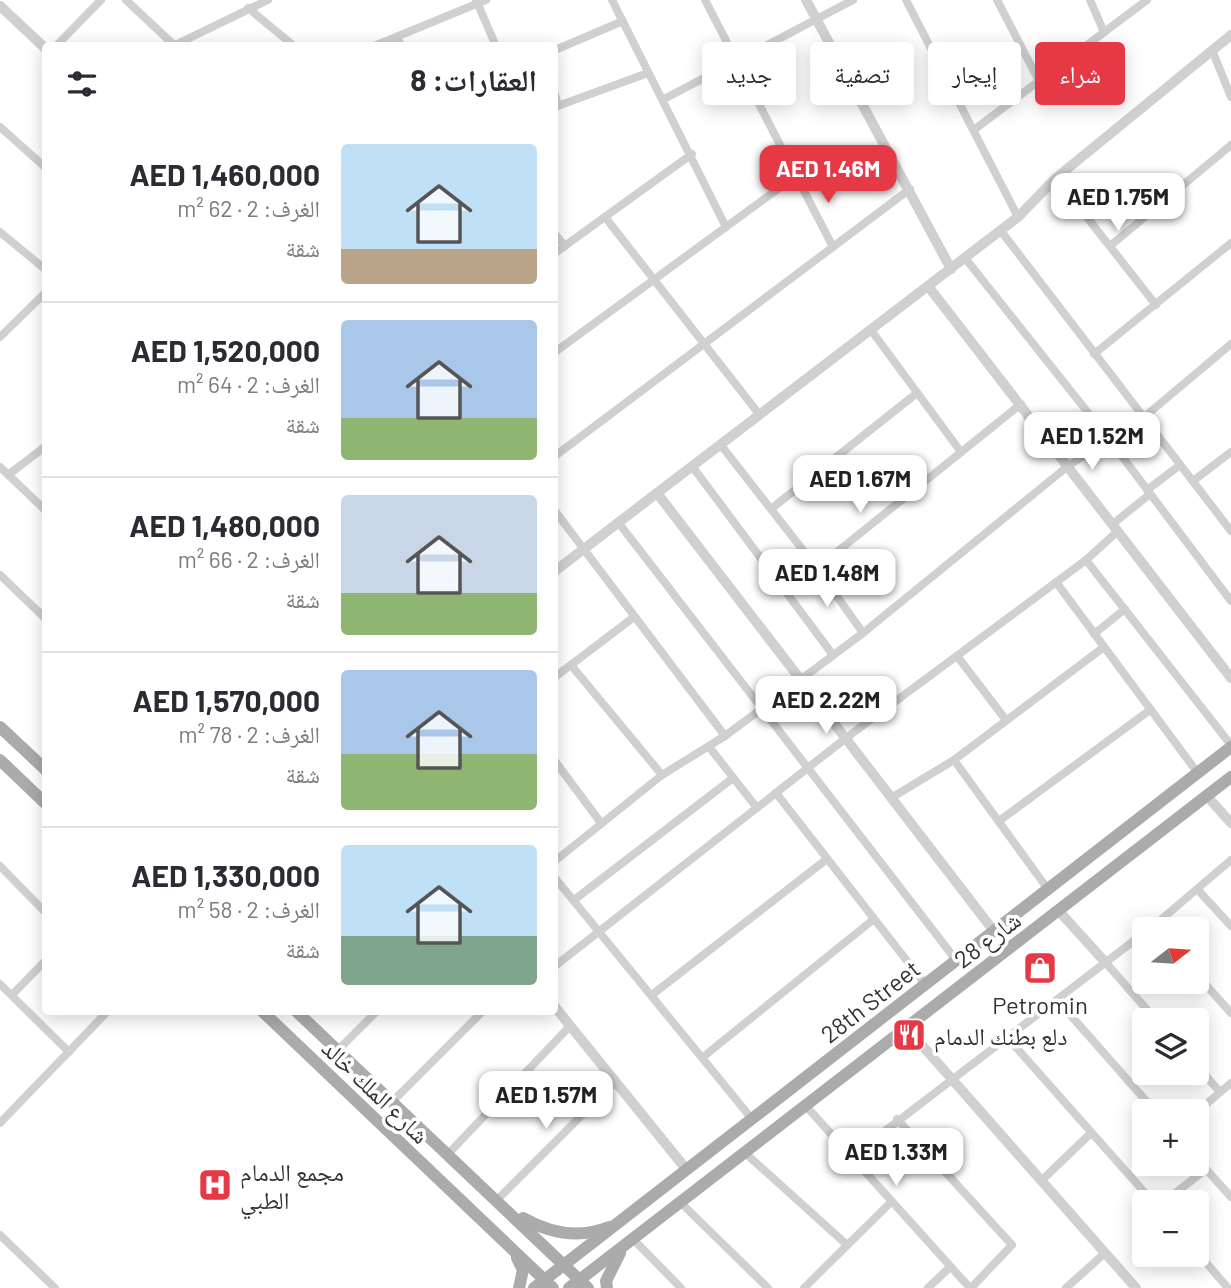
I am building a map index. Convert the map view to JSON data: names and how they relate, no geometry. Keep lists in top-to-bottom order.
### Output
{
  "streets": {
    "main road": ["شارع 28", "28th Street", "شارع الملك خالد"]
  },
  "crossings": [
    ["شارع 28", "شارع الملك خالد"],
    ["28th Street", "شارع الملك خالد"]
  ],
  "places": {
    "shop": ["Petromin"],
    "restaurant": ["دلع بطنك الدمام"],
    "hospital": ["مجمع الدمام الطبي"]
  },
  "north": "right",
  "page": {
    "chip": [
      "شراء",
      "إيجار",
      "تصفية",
      "جديد"
    ],
    "heading": "العقارات: 8",
    "list": [
      {
        "name": "AED 1,460,000",
        "note": "الغرف: 2 · 62 m² · شقة"
      },
      {
        "name": "AED 1,520,000",
        "note": "الغرف: 2 · 64 m² · شقة"
      },
      {
        "name": "AED 1,480,000",
        "note": "الغرف: 2 · 66 m² · شقة"
      },
      {
        "name": "AED 1,570,000",
        "note": "الغرف: 2 · 78 m² · شقة"
      },
      {
        "name": "AED 1,330,000",
        "note": "الغرف: 2 · 58 m² · شقة"
      }
    ],
    "price": [
      "AED 1.46M",
      "AED 1.75M",
      "AED 1.52M",
      "AED 1.67M",
      "AED 1.48M",
      "AED 2.22M",
      "AED 1.57M",
      "AED 1.33M"
    ],
    "map_buttons": ["+", "−"]
  }
}
